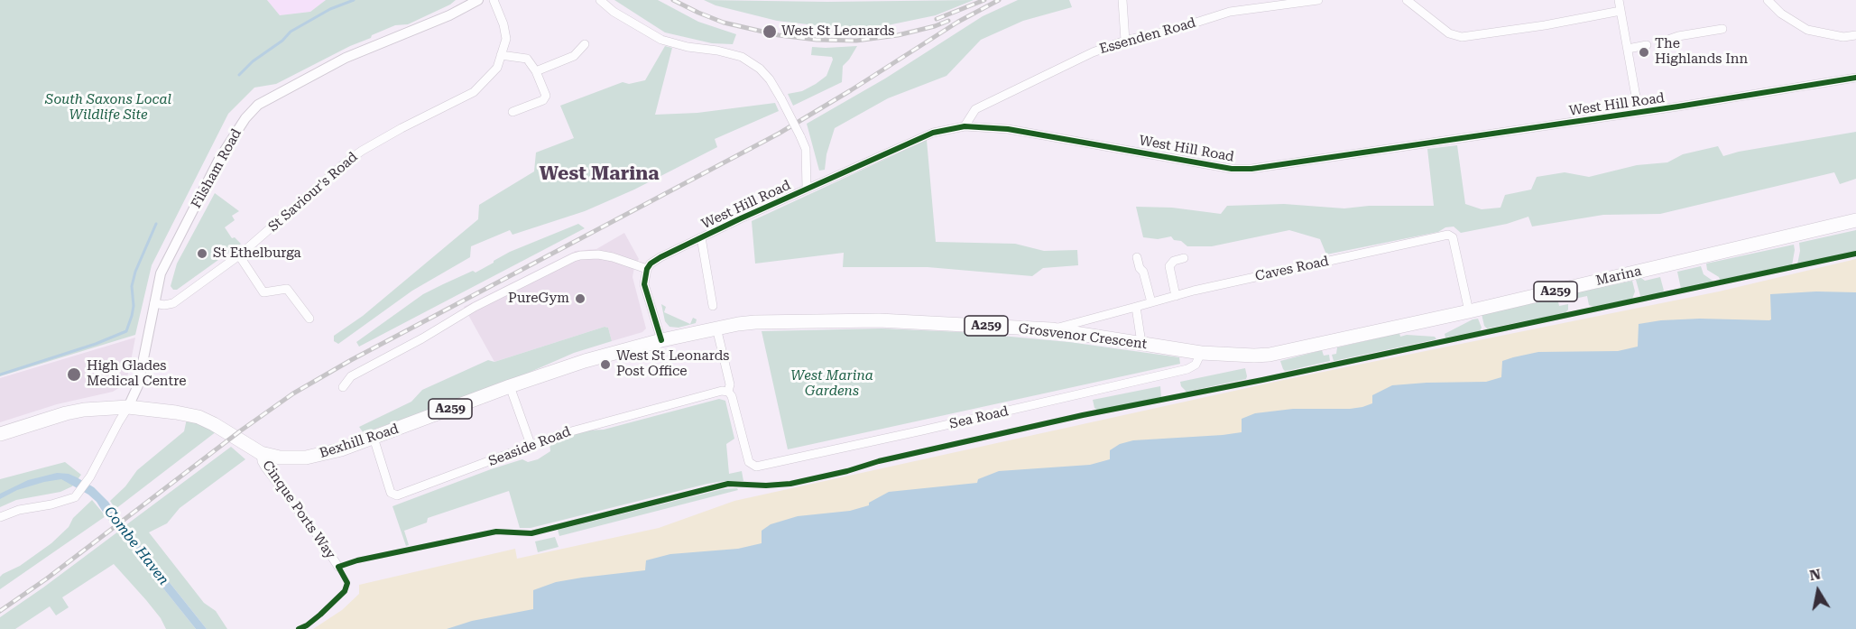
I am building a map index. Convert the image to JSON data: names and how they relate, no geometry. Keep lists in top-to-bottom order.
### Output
{
  "streets": {
    "highway": [
      "Marina",
      "A259",
      "Grosvenor Crescent",
      "Bexhill Road"
    ],
    "street": [
      "Essenden Road",
      "West Hill Road",
      "Filsham Road",
      "St Saviour's Road",
      "Caves Road",
      "Sea Road",
      "Seaside Road",
      "Cinque Ports Way"
    ]
  },
  "crossings": [
    ["Essenden Road", "West Hill Road"],
    ["Filsham Road", "St Saviour's Road"],
    ["Filsham Road", "Bexhill Road"],
    ["Caves Road", "Marina"],
    ["Caves Road", "Grosvenor Crescent"],
    ["Marina", "Grosvenor Crescent"],
    ["Grosvenor Crescent", "Sea Road"],
    ["Grosvenor Crescent", "Bexhill Road"],
    ["Sea Road", "Seaside Road"],
    ["Bexhill Road", "Seaside Road"],
    ["Bexhill Road", "Cinque Ports Way"]
  ],
  "districts": ["West Marina"],
  "water": ["Combe Haven"],
  "parks": ["South Saxons Local Wildlife Site", "West Marina Gardens"],
  "places": [
    "West St Leonards",
    "The Highlands Inn",
    "St Ethelburga",
    "PureGym",
    "West St Leonards Post Office",
    "High Glades Medical Centre"
  ],
  "north": "top"
}
